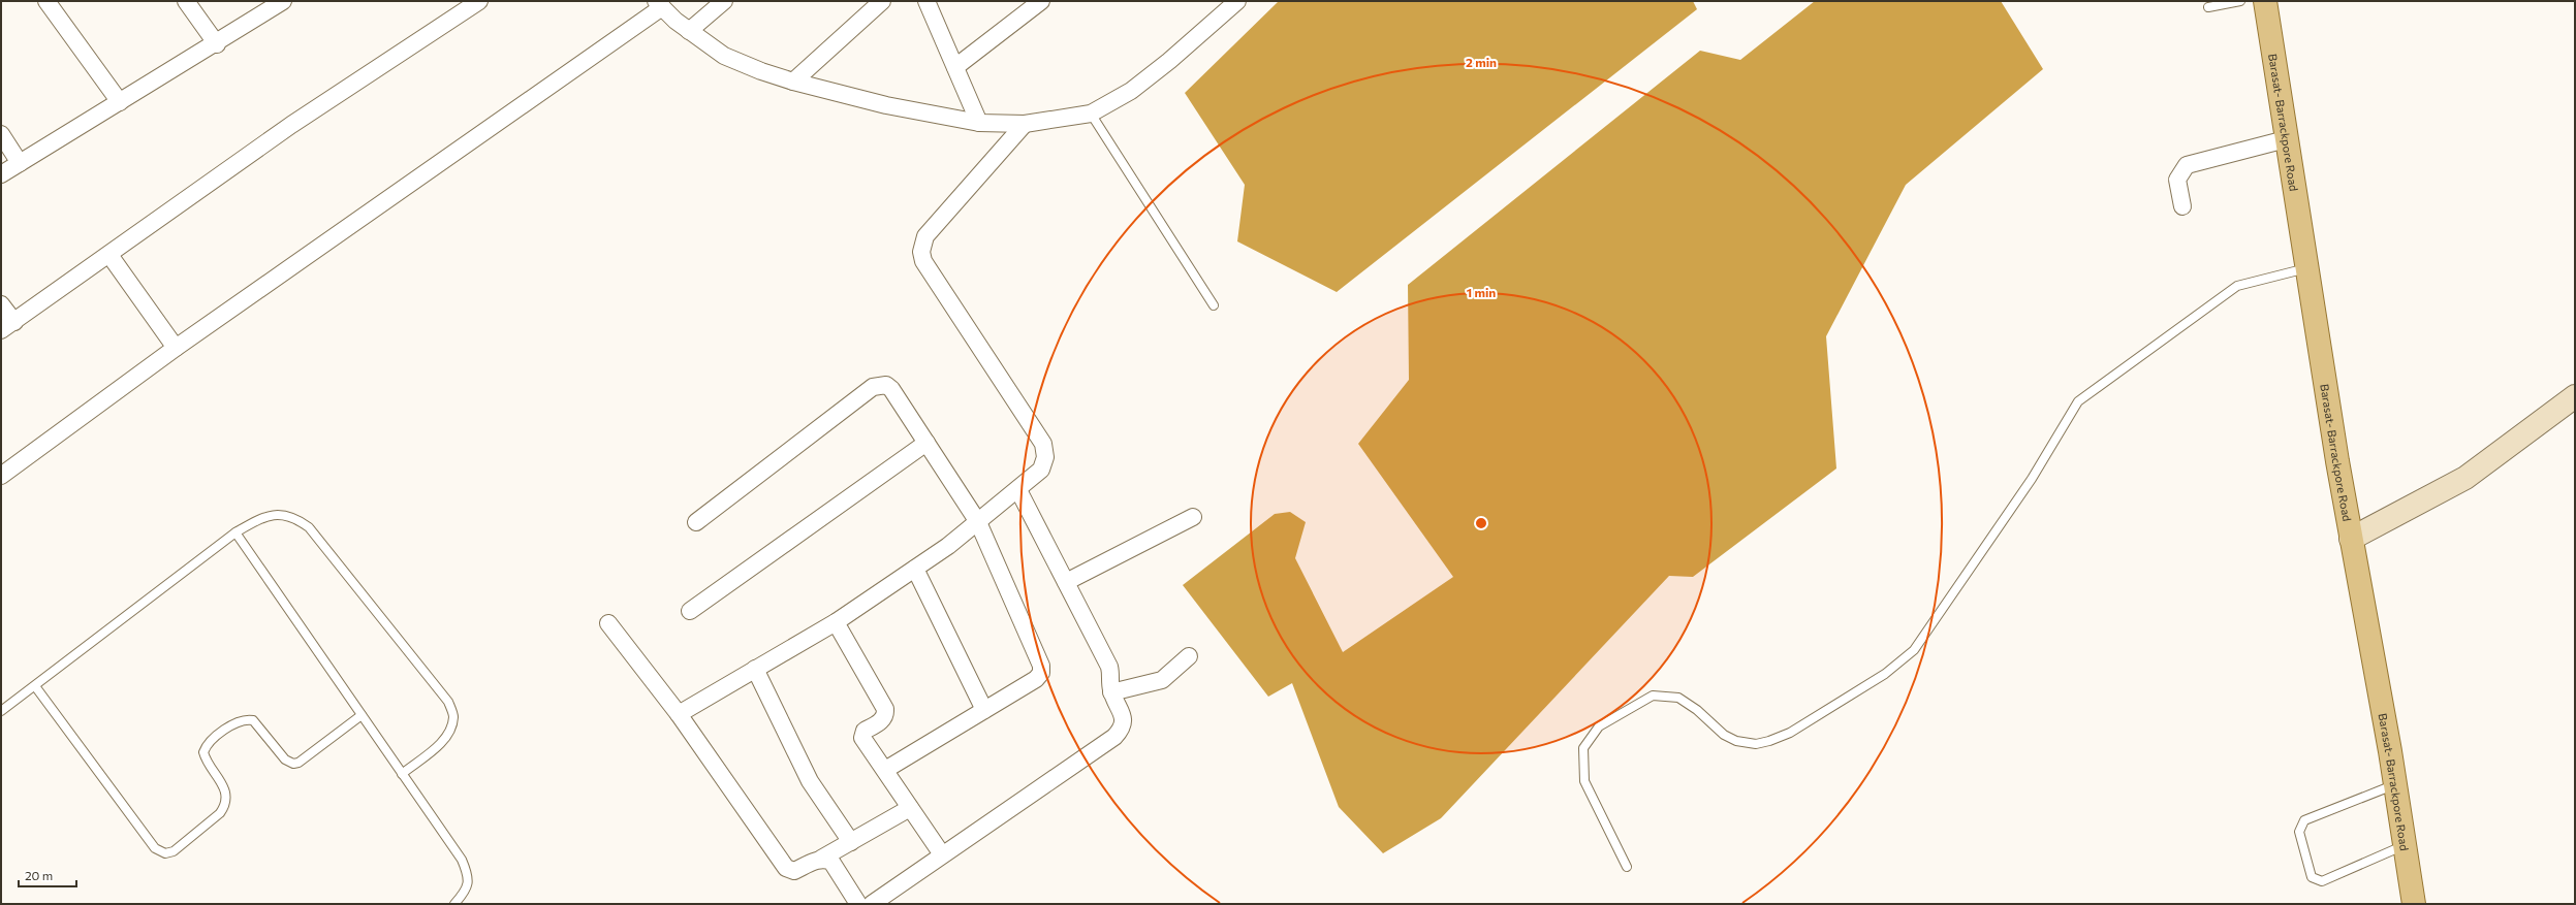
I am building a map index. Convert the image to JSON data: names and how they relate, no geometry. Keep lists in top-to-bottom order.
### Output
{
  "streets": {
    "main road": ["Barasat- Barrackpore Road"]
  },
  "scale_bar": "20 m",
  "rings": ["2 min", "1 min"]
}
